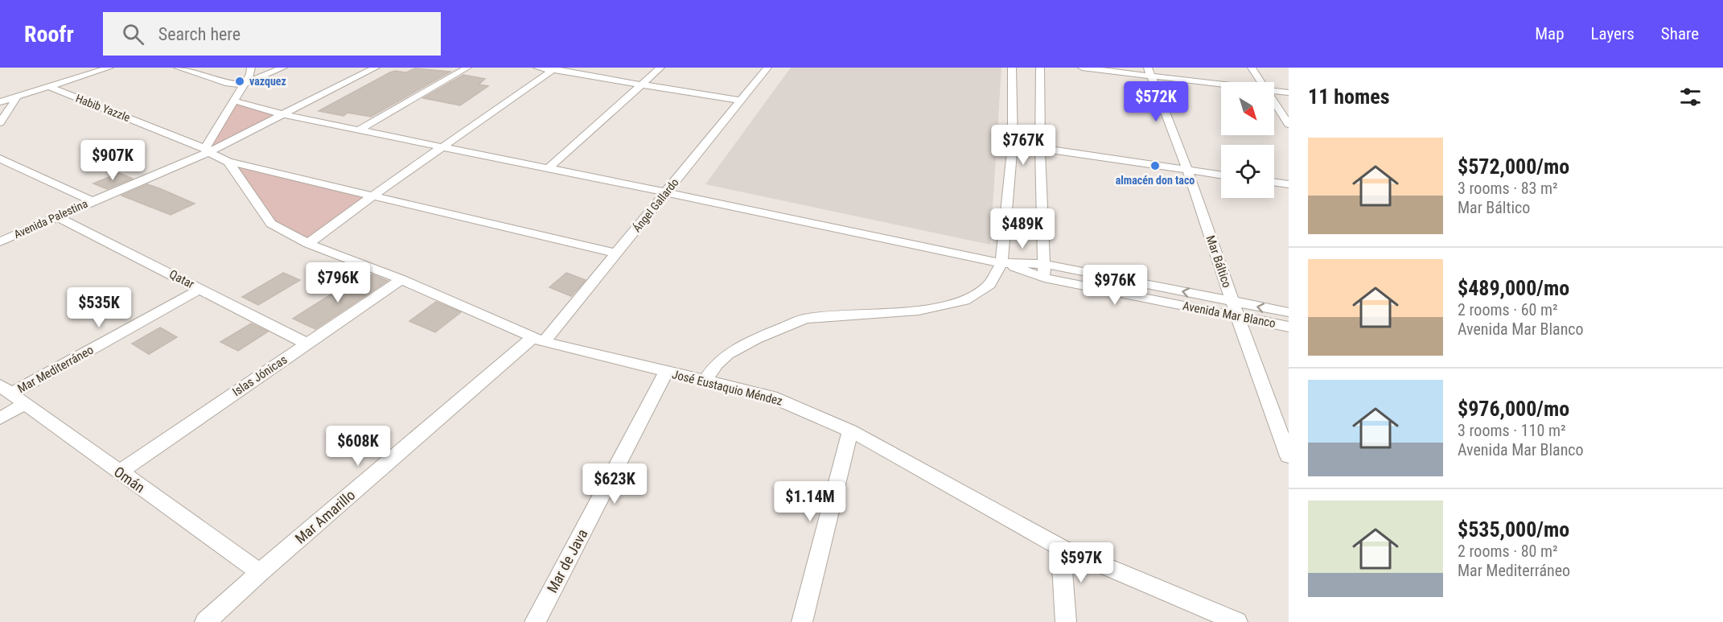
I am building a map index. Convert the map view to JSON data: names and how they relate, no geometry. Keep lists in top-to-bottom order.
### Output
{
  "streets": {
    "street": [
      "Habib Yazzle",
      "Ángel Gallardo",
      "Avenida Palestina",
      "Mar Báltico",
      "Qatar",
      "Avenida Mar Blanco",
      "Mar Mediterráneo",
      "Islas Jónicas",
      "José Eustaquio Méndez",
      "Omán",
      "Mar Amarillo",
      "Mar de Java"
    ]
  },
  "crossings": [
    ["Habib Yazzle", "Ángel Gallardo"],
    ["Habib Yazzle", "Avenida Palestina"],
    ["Habib Yazzle", "José Eustaquio Méndez"],
    ["Ángel Gallardo", "Avenida Mar Blanco"],
    ["Ángel Gallardo", "José Eustaquio Méndez"],
    ["Ángel Gallardo", "Mar Amarillo"],
    ["Avenida Palestina", "Qatar"],
    ["Avenida Palestina", "Avenida Mar Blanco"],
    ["Mar Báltico", "Avenida Mar Blanco"],
    ["Qatar", "Mar Mediterráneo"],
    ["Qatar", "Islas Jónicas"],
    ["Mar Mediterráneo", "Omán"],
    ["Islas Jónicas", "José Eustaquio Méndez"],
    ["Islas Jónicas", "Omán"],
    ["José Eustaquio Méndez", "Mar Amarillo"],
    ["José Eustaquio Méndez", "Mar de Java"],
    ["Omán", "Mar Amarillo"]
  ],
  "places": ["vazquez", "almacén don taco"],
  "north": "bottom right",
  "page": {
    "header": "Roofr",
    "search": "Search here",
    "nav": ["Map", "Layers", "Share"],
    "heading": "11 homes",
    "price": [
      "$572K",
      "$767K",
      "$907K",
      "$489K",
      "$796K",
      "$976K",
      "$535K",
      "$608K",
      "$623K",
      "$1.14M",
      "$597K"
    ],
    "list": [
      {
        "name": "$572,000/mo",
        "note": "3 rooms · 83 m² · Mar Báltico"
      },
      {
        "name": "$489,000/mo",
        "note": "2 rooms · 60 m² · Avenida Mar Blanco"
      },
      {
        "name": "$976,000/mo",
        "note": "3 rooms · 110 m² · Avenida Mar Blanco"
      },
      {
        "name": "$535,000/mo",
        "note": "2 rooms · 80 m² · Mar Mediterráneo"
      }
    ]
  }
}
